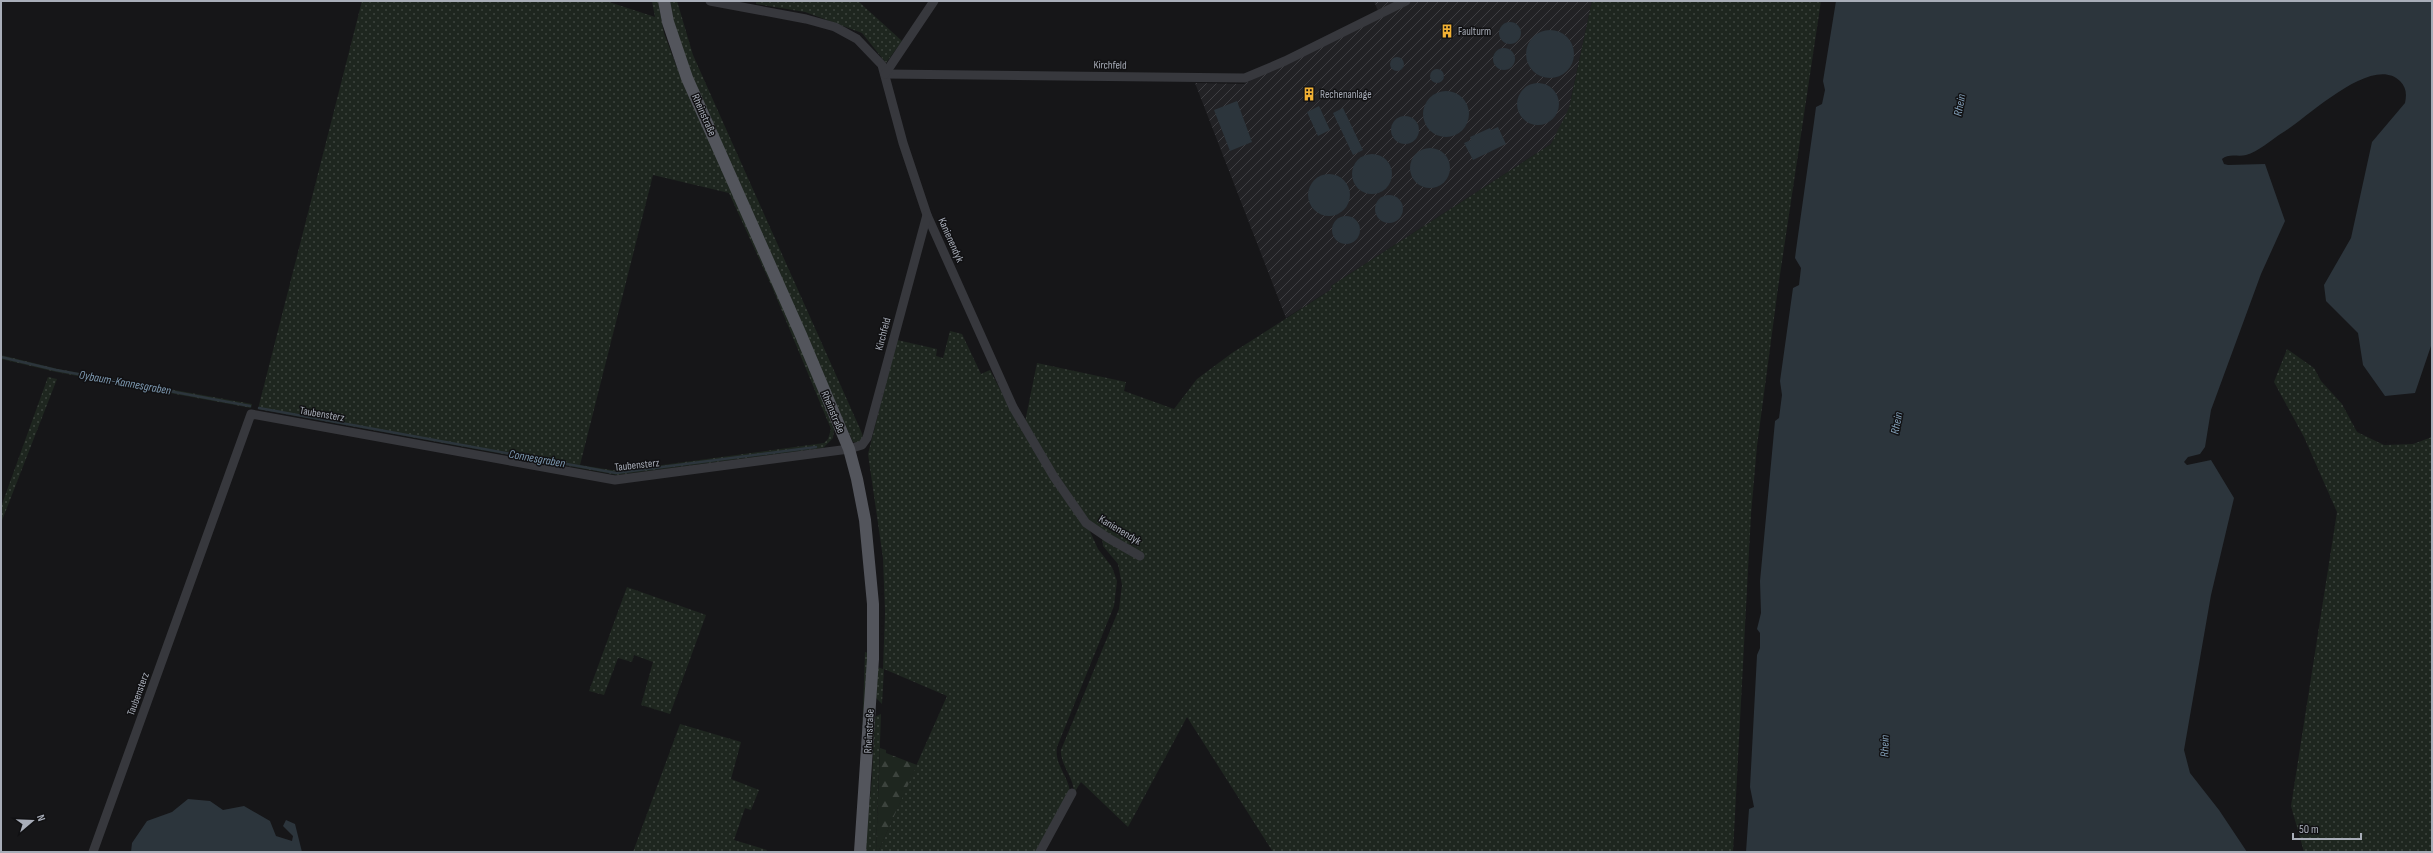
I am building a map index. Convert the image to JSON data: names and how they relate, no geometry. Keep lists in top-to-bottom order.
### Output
{
  "streets": {
    "main road": ["Rheinstraße"],
    "street": ["Kirchfeld", "Kanienendyk", "Taubensterz"]
  },
  "crossings": [
    ["Kirchfeld", "Rheinstraße"],
    ["Kirchfeld", "Kanienendyk"],
    ["Kirchfeld", "Taubensterz"],
    ["Rheinstraße", "Taubensterz"]
  ],
  "water": ["Rhein", "Oybaum-Kannesgraben", "Connesgraben"],
  "places": {
    "building": ["Faulturm", "Rechenanlage"]
  },
  "scale_bar": "50 m",
  "north": "right"
}
